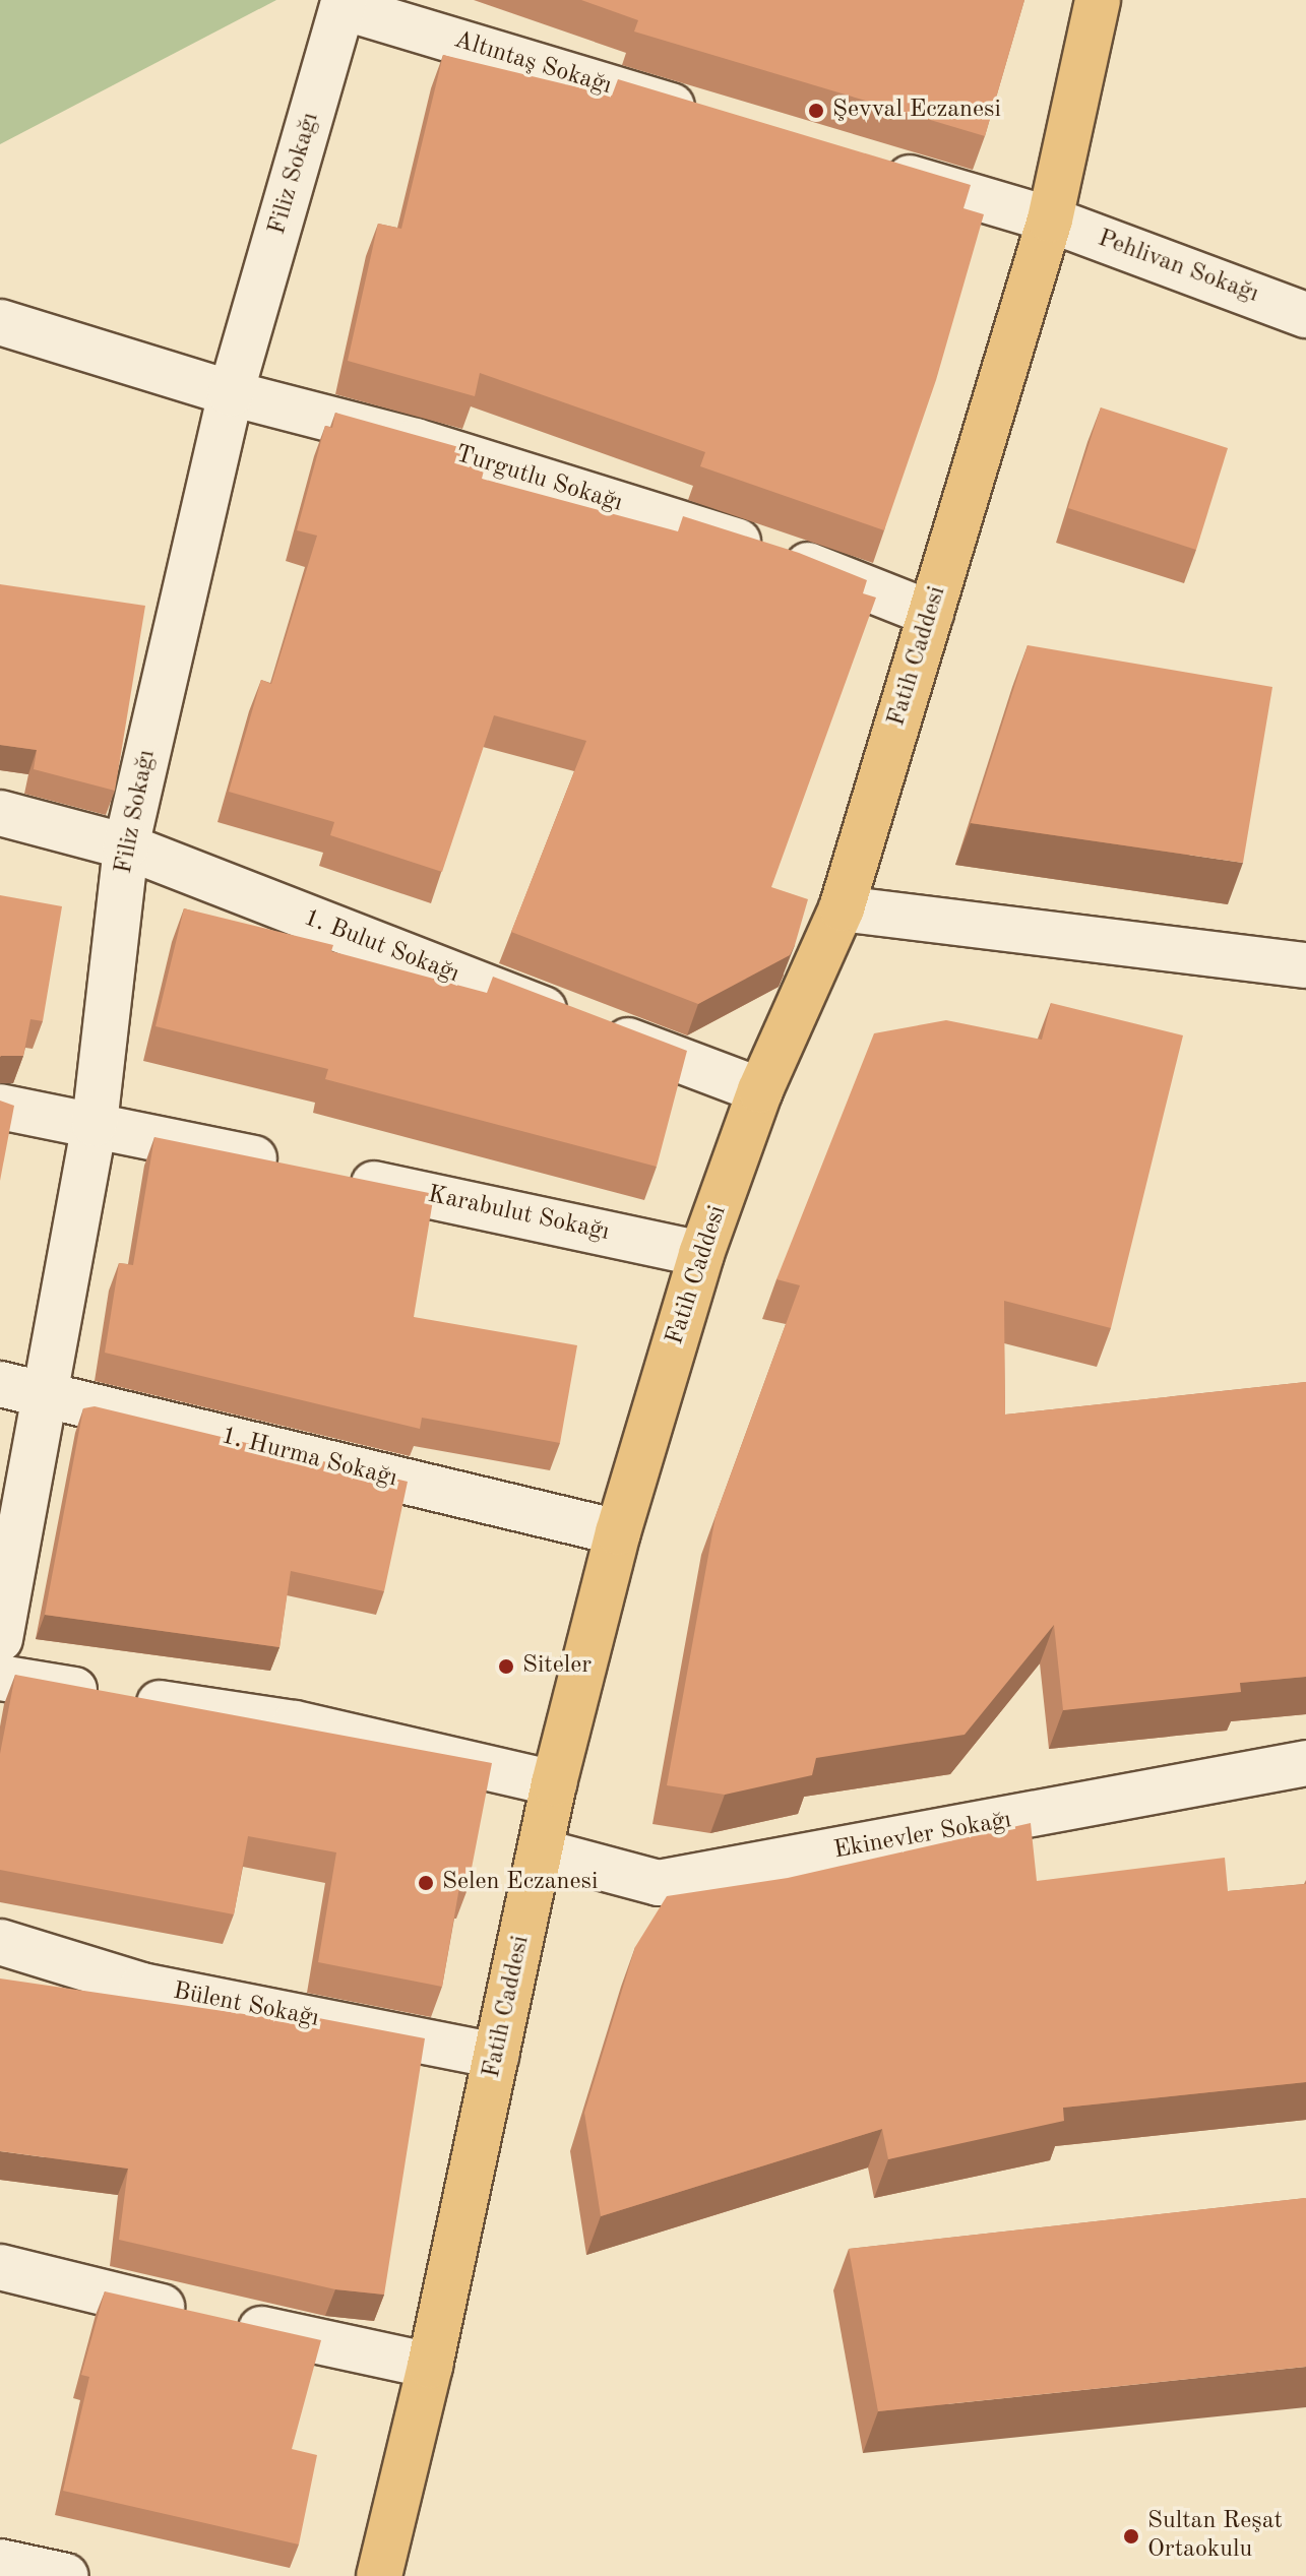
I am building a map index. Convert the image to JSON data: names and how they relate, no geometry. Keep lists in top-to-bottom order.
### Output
{
  "streets": {
    "main road": ["Fatih Caddesi"],
    "street": [
      "Altıntaş Sokağı",
      "Filiz Sokağı",
      "Pehlivan Sokağı",
      "Turgutlu Sokağı",
      "1. Bulut Sokağı",
      "Karabulut Sokağı",
      "1. Hurma Sokağı",
      "Ekinevler Sokağı",
      "Bülent Sokağı"
    ]
  },
  "crossings": [
    ["Altıntaş Sokağı", "Filiz Sokağı"],
    ["Filiz Sokağı", "Turgutlu Sokağı"],
    ["Filiz Sokağı", "1. Bulut Sokağı"],
    ["Filiz Sokağı", "Karabulut Sokağı"],
    ["Filiz Sokağı", "1. Hurma Sokağı"],
    ["Pehlivan Sokağı", "Fatih Caddesi"],
    ["Turgutlu Sokağı", "Fatih Caddesi"],
    ["Fatih Caddesi", "1. Bulut Sokağı"],
    ["Fatih Caddesi", "Karabulut Sokağı"],
    ["Fatih Caddesi", "1. Hurma Sokağı"],
    ["Fatih Caddesi", "Ekinevler Sokağı"],
    ["Fatih Caddesi", "Bülent Sokağı"]
  ],
  "places": [
    "Şevval Eczanesi",
    "Siteler",
    "Selen Eczanesi",
    "Sultan Reşat Ortaokulu"
  ]
}
